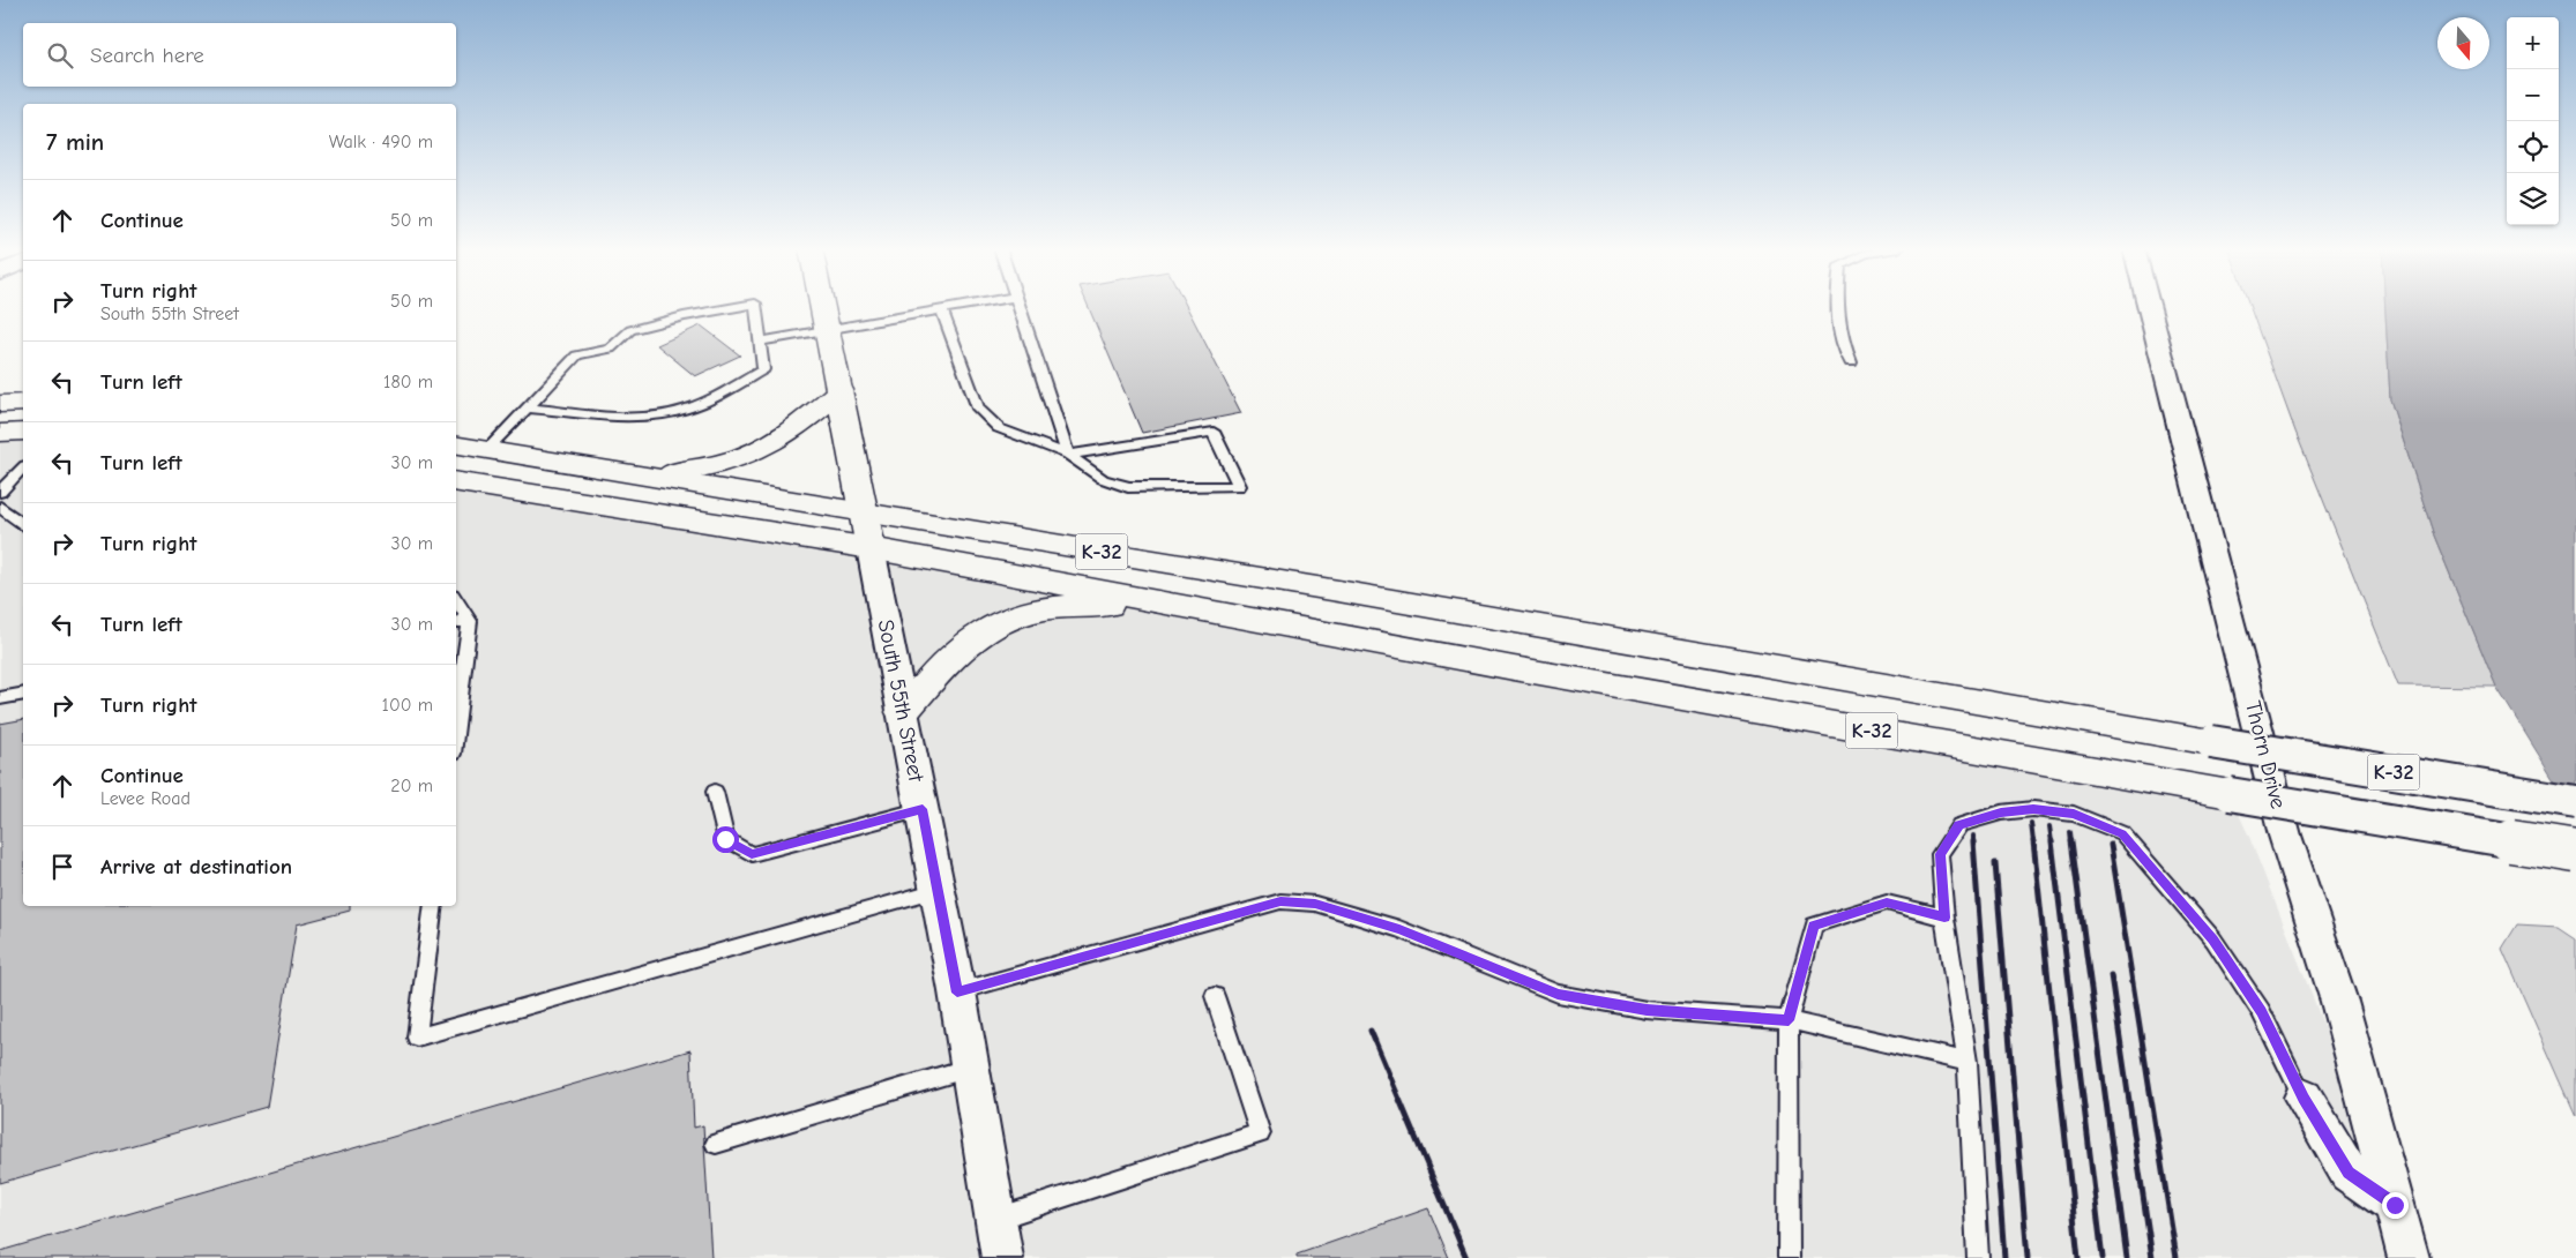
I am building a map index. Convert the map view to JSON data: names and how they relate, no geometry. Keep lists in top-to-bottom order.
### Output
{
  "streets": {
    "main road": ["K-32", "South 55th Street"],
    "street": ["Thorn Drive"]
  },
  "crossings": [
    ["K-32", "South 55th Street"]
  ],
  "north": "bottom",
  "page": {
    "map_buttons": ["+", "−"],
    "search": "Search here",
    "heading": ["7 min", "Walk · 490 m"],
    "list": [
      ["Continue", "50 m"],
      ["Turn right", "South 55th Street", "50 m"],
      ["Turn left", "180 m"],
      ["Turn left", "30 m"],
      ["Turn right", "30 m"],
      ["Turn left", "30 m"],
      ["Turn right", "100 m"],
      ["Continue", "Levee Road", "20 m"],
      "Arrive at destination"
    ]
  }
}
